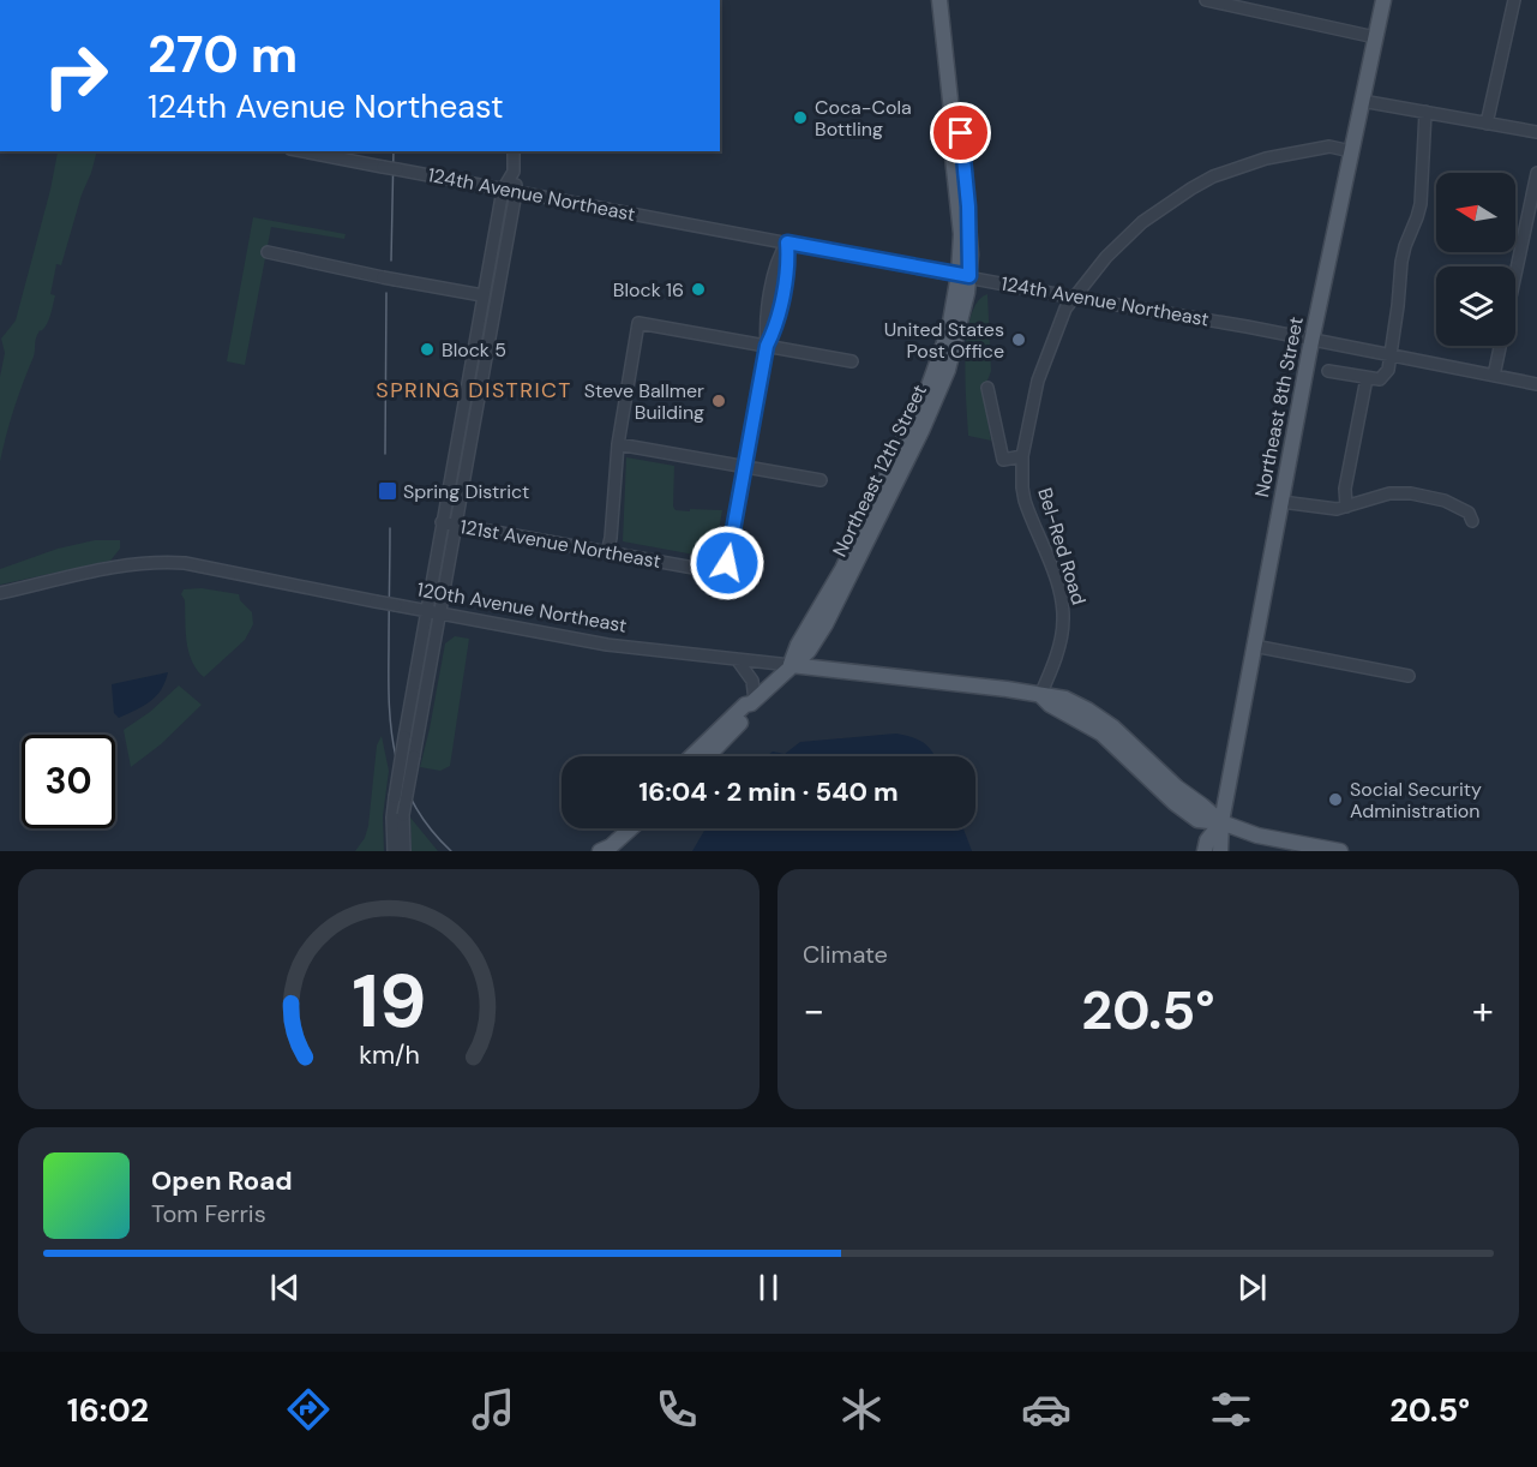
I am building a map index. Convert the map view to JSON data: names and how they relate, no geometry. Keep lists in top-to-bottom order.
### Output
{
  "streets": {
    "main road": ["Northeast 8th Street", "Northeast 12th Street", "120th Avenue Northeast"],
    "street": ["124th Avenue Northeast", "121st Avenue Northeast", "Bel-Red Road"]
  },
  "crossings": [
    ["124th Avenue Northeast", "Northeast 8th Street"],
    ["124th Avenue Northeast", "Northeast 12th Street"],
    ["124th Avenue Northeast", "Bel-Red Road"],
    ["Northeast 8th Street", "Bel-Red Road"],
    ["Northeast 8th Street", "120th Avenue Northeast"],
    ["Northeast 12th Street", "120th Avenue Northeast"],
    ["Bel-Red Road", "120th Avenue Northeast"]
  ],
  "districts": ["SPRING DISTRICT"],
  "places": {
    "other": [
      "Coca-Cola Bottling",
      "Block 16",
      "United States Post Office",
      "Block 5",
      "Steve Ballmer Building",
      "Social Security Administration"
    ],
    "transit": ["Spring District"]
  },
  "north": "left",
  "page": {
    "turn": ["270 m", "124th Avenue Northeast"],
    "limit": "30",
    "trip": "16:04 · 2 min · 540 m",
    "tile": "Climate",
    "heat": ["−", "20.5°", "+"],
    "song": ["Open Road", "Tom Ferris"],
    "tabs": ["16:02", "20.5°"],
    "gauge": ["19", "km/h"]
  }
}
